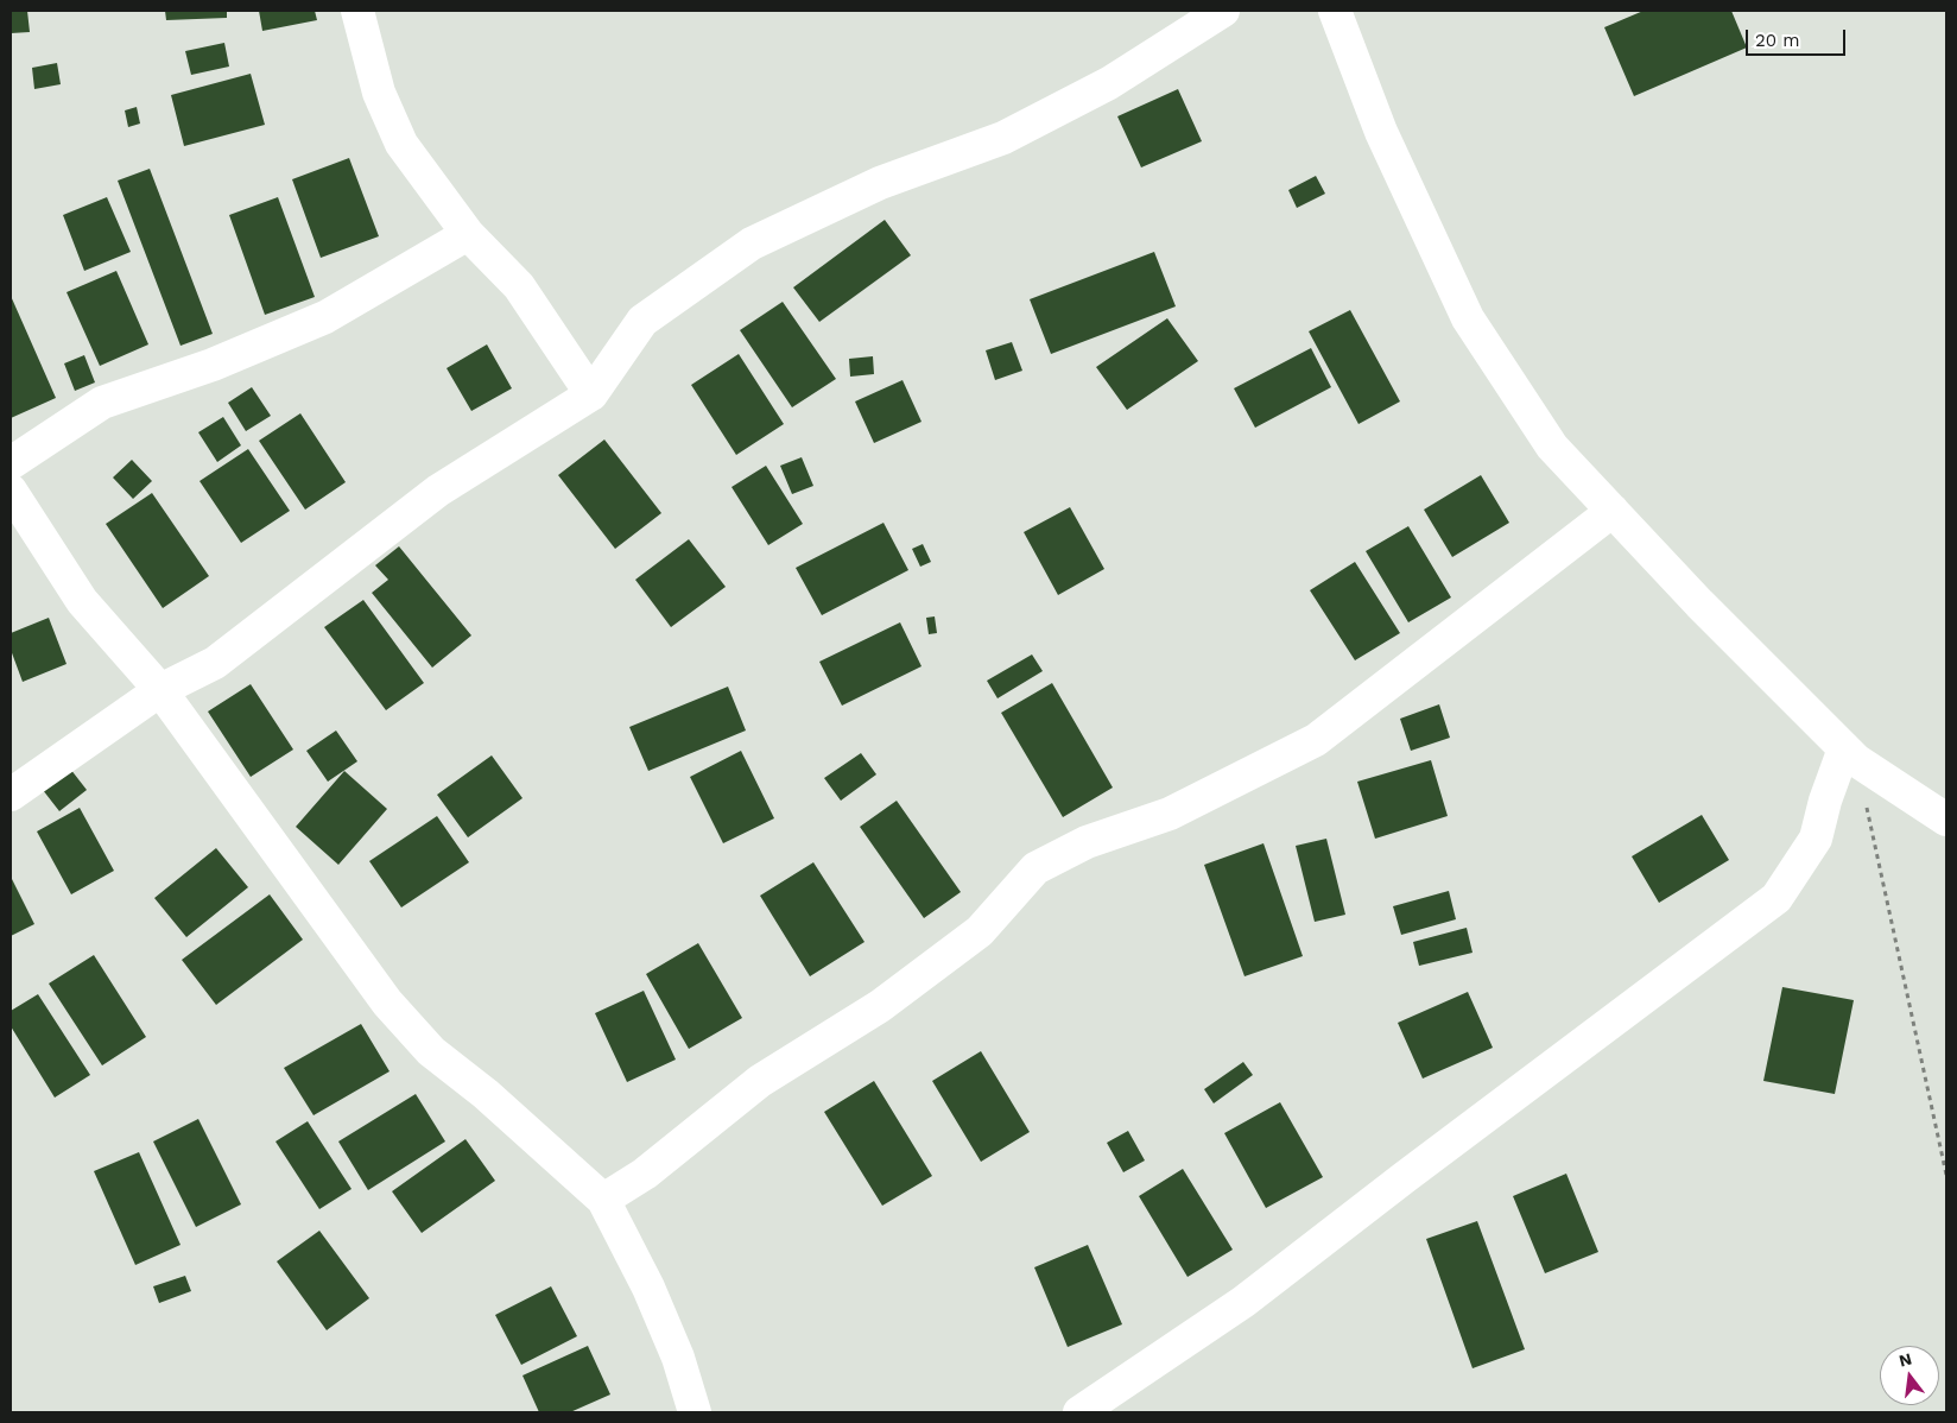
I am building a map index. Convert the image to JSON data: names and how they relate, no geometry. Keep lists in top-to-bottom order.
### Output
{
  "scale_bar": "20 m",
  "north": "top"
}
